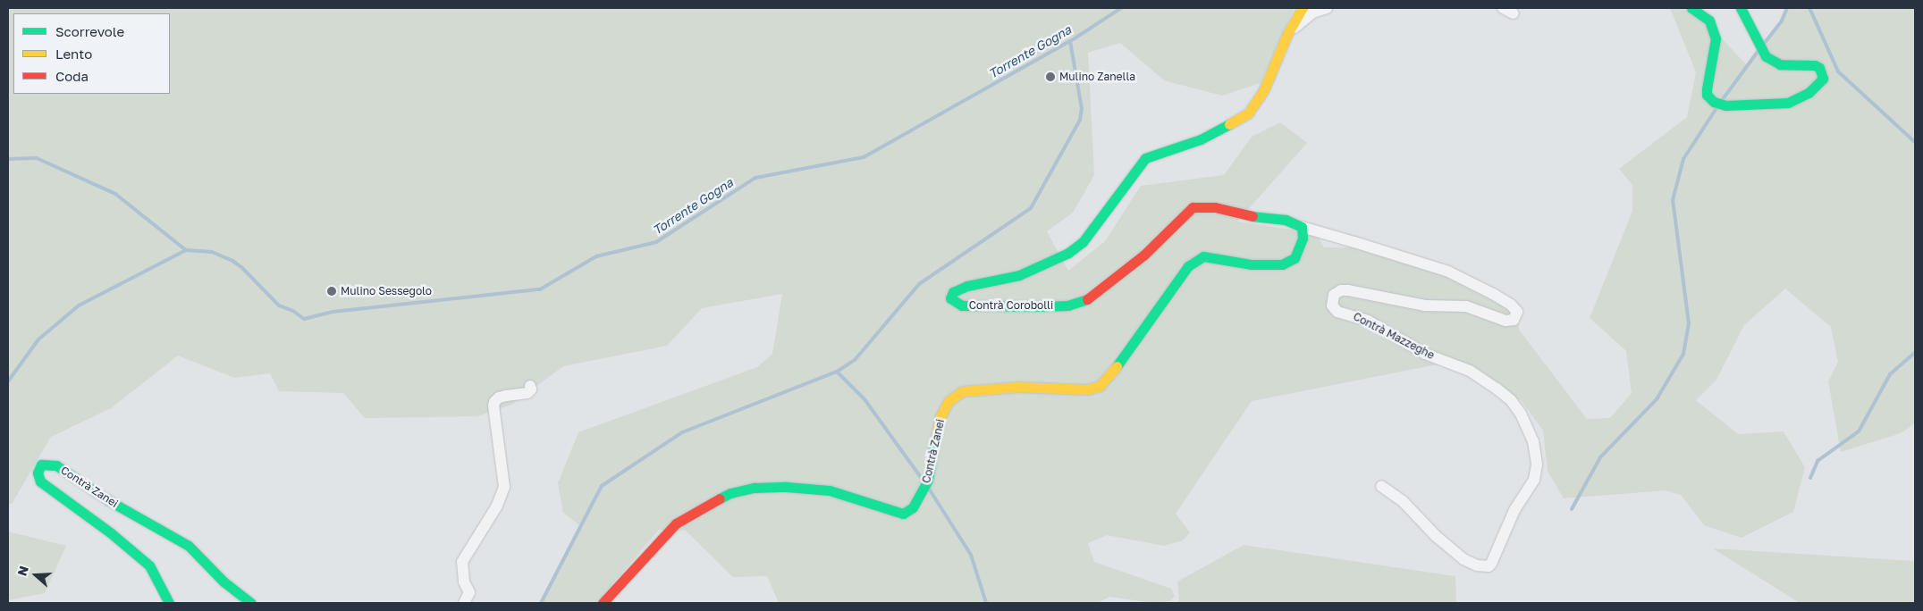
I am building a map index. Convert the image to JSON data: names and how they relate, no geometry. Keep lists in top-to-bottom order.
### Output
{
  "streets": {
    "street": ["Contrà Corobolli", "Contrà Mazzeghe", "Contrà Zanei"]
  },
  "crossings": [
    ["Contrà Corobolli", "Contrà Mazzeghe"],
    ["Contrà Corobolli", "Contrà Zanei"],
    ["Contrà Mazzeghe", "Contrà Zanei"]
  ],
  "water": ["Torrente Gogna"],
  "places": ["Mulino Zanella", "Mulino Sessegolo"],
  "legend": ["Scorrevole", "Lento", "Coda"],
  "north": "left"
}
